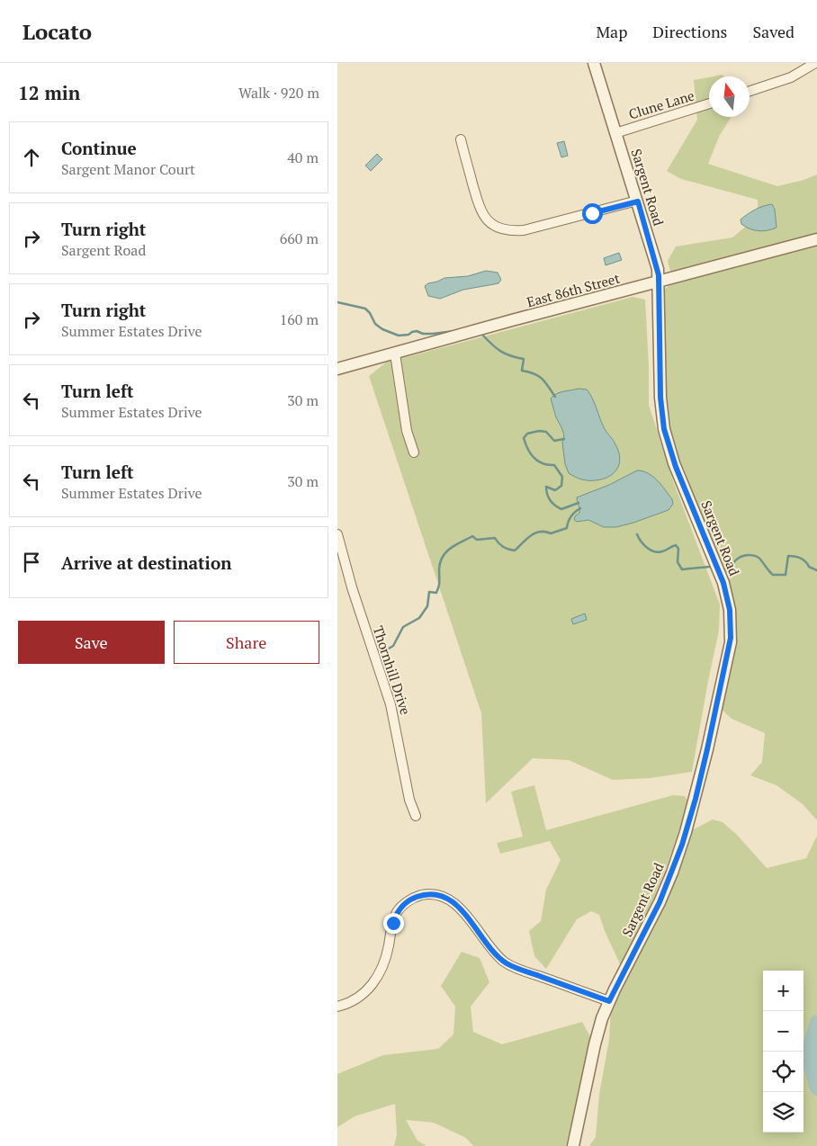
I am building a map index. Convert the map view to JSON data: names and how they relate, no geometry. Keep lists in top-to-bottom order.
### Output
{
  "streets": {
    "street": [
      "Clune Lane",
      "Sargent Road",
      "East 86th Street",
      "Thornhill Drive"
    ]
  },
  "crossings": [
    ["Clune Lane", "Sargent Road"],
    ["Sargent Road", "East 86th Street"]
  ],
  "north": "top",
  "page": {
    "header": "Locato",
    "nav": ["Map", "Directions", "Saved"],
    "heading": ["12 min", "Walk · 920 m"],
    "list": [
      ["Continue", "Sargent Manor Court", "40 m"],
      ["Turn right", "Sargent Road", "660 m"],
      ["Turn right", "Summer Estates Drive", "160 m"],
      ["Turn left", "Summer Estates Drive", "30 m"],
      ["Turn left", "Summer Estates Drive", "30 m"],
      "Arrive at destination"
    ],
    "buttons": ["Save", "Share"],
    "map_buttons": ["+", "−"]
  }
}
